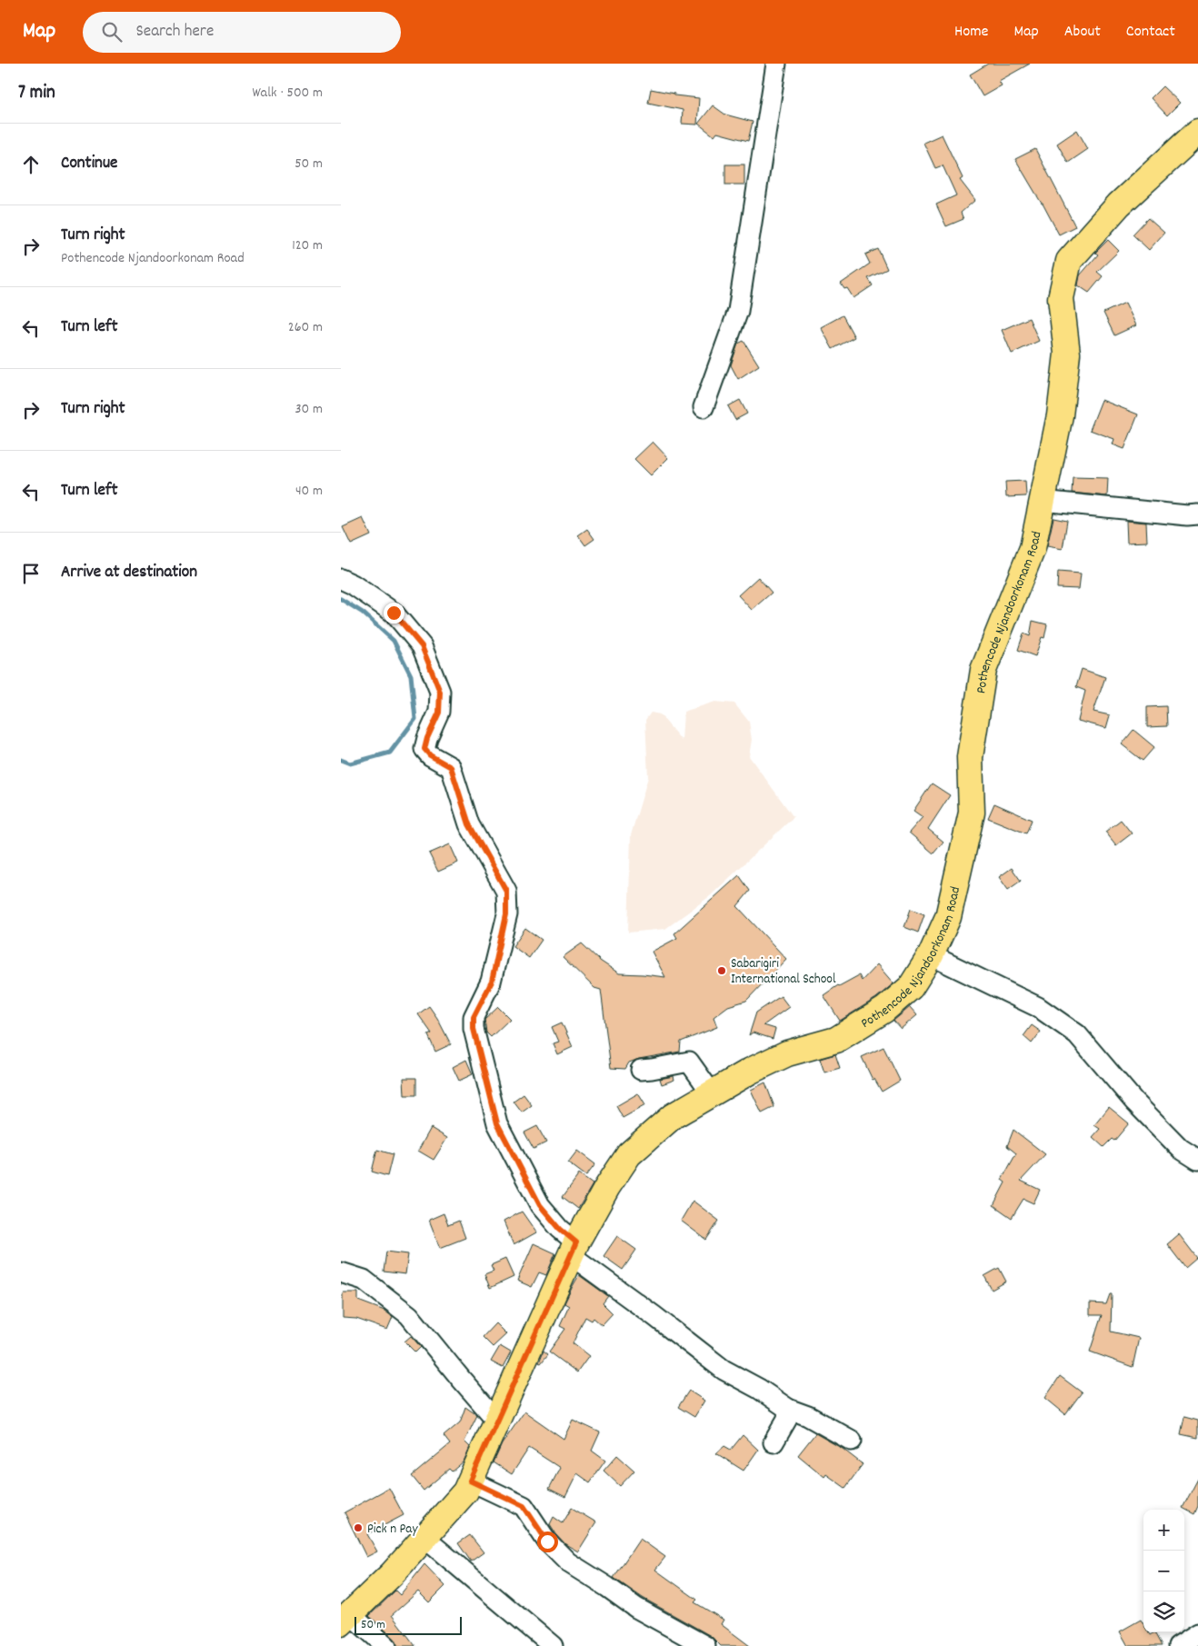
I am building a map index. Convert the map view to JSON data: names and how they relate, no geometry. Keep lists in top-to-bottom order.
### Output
{
  "streets": {
    "main road": ["Pothencode Njandoorkonam Road"]
  },
  "places": ["Sabarigiri International School", "Pick n Pay"],
  "scale_bar": "50 m",
  "page": {
    "header": "Map",
    "search": "Search here",
    "nav": [
      "Home",
      "Map",
      "About",
      "Contact"
    ],
    "heading": ["7 min", "Walk · 500 m"],
    "list": [
      ["Continue", "50 m"],
      ["Turn right", "Pothencode Njandoorkonam Road", "120 m"],
      ["Turn left", "260 m"],
      ["Turn right", "30 m"],
      ["Turn left", "40 m"],
      "Arrive at destination"
    ],
    "map_buttons": ["+", "−"],
    "scale": "50 m"
  }
}
